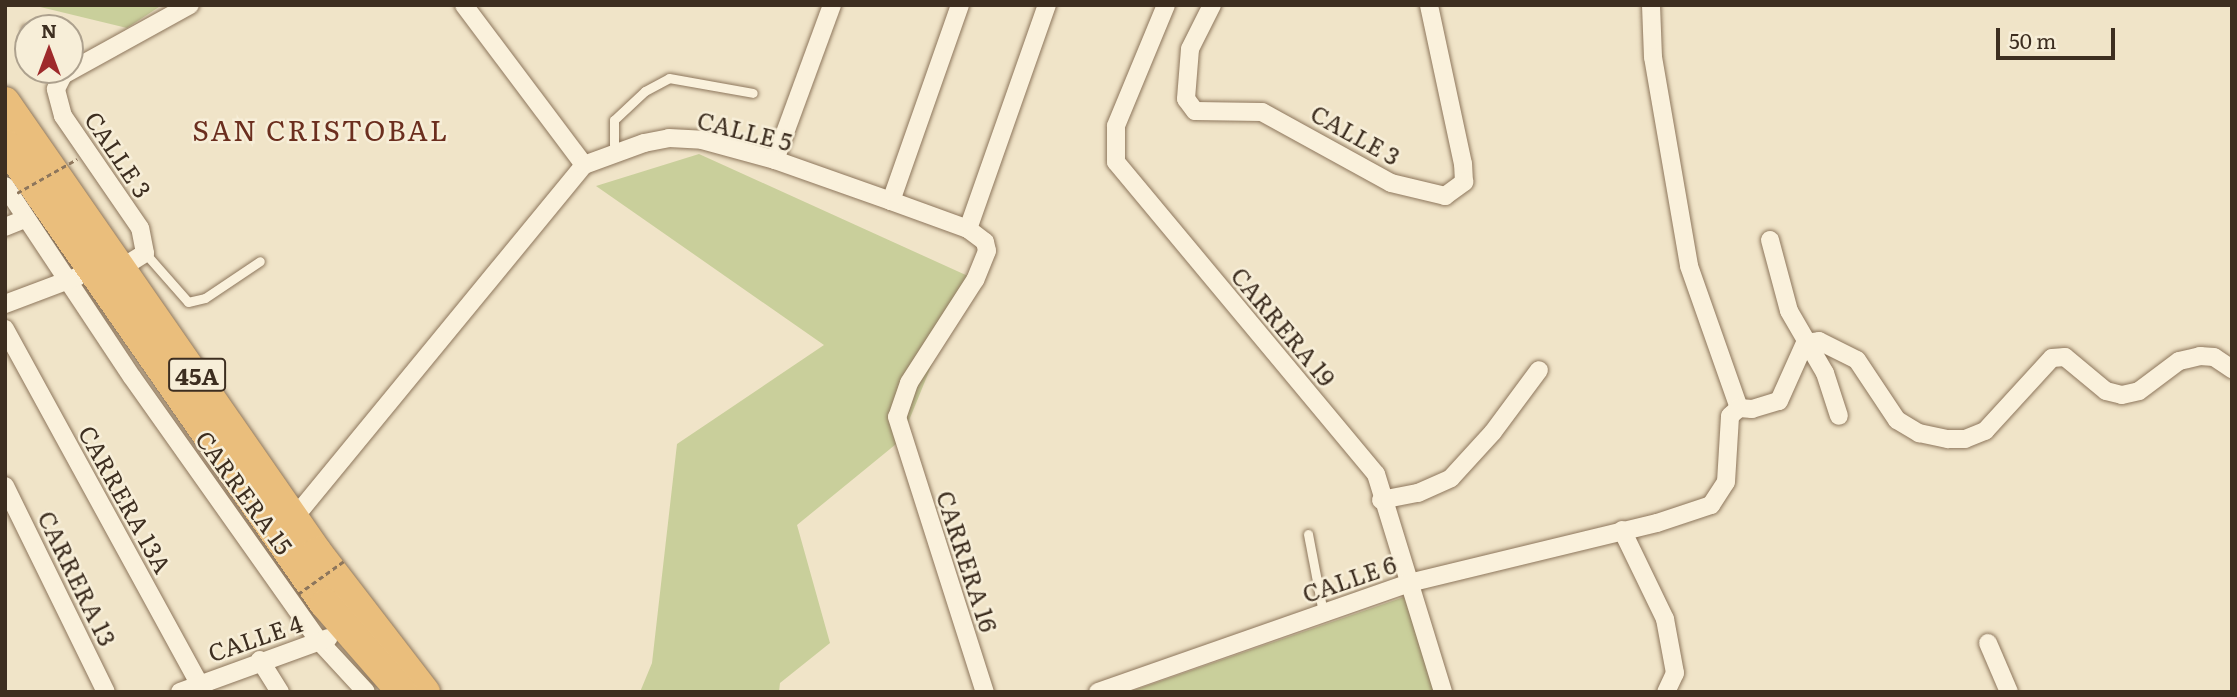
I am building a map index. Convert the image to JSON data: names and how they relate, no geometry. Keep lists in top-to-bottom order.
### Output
{
  "streets": {
    "highway": ["45A"],
    "street": [
      "CALLE 5",
      "CALLE 3",
      "CARRERA 19",
      "CARRERA 13A",
      "CARRERA 16",
      "CARRERA 13",
      "CALLE 6",
      "CALLE 4"
    ]
  },
  "crossings": [
    ["CALLE 5", "45A"],
    ["CALLE 5", "CARRERA 16"],
    ["CALLE 3", "45A"],
    ["CARRERA 19", "CALLE 6"],
    ["45A", "CALLE 4"],
    ["CARRERA 13A", "CALLE 4"]
  ],
  "districts": ["SAN CRISTOBAL"],
  "scale_bar": "50 m",
  "north": "top"
}
